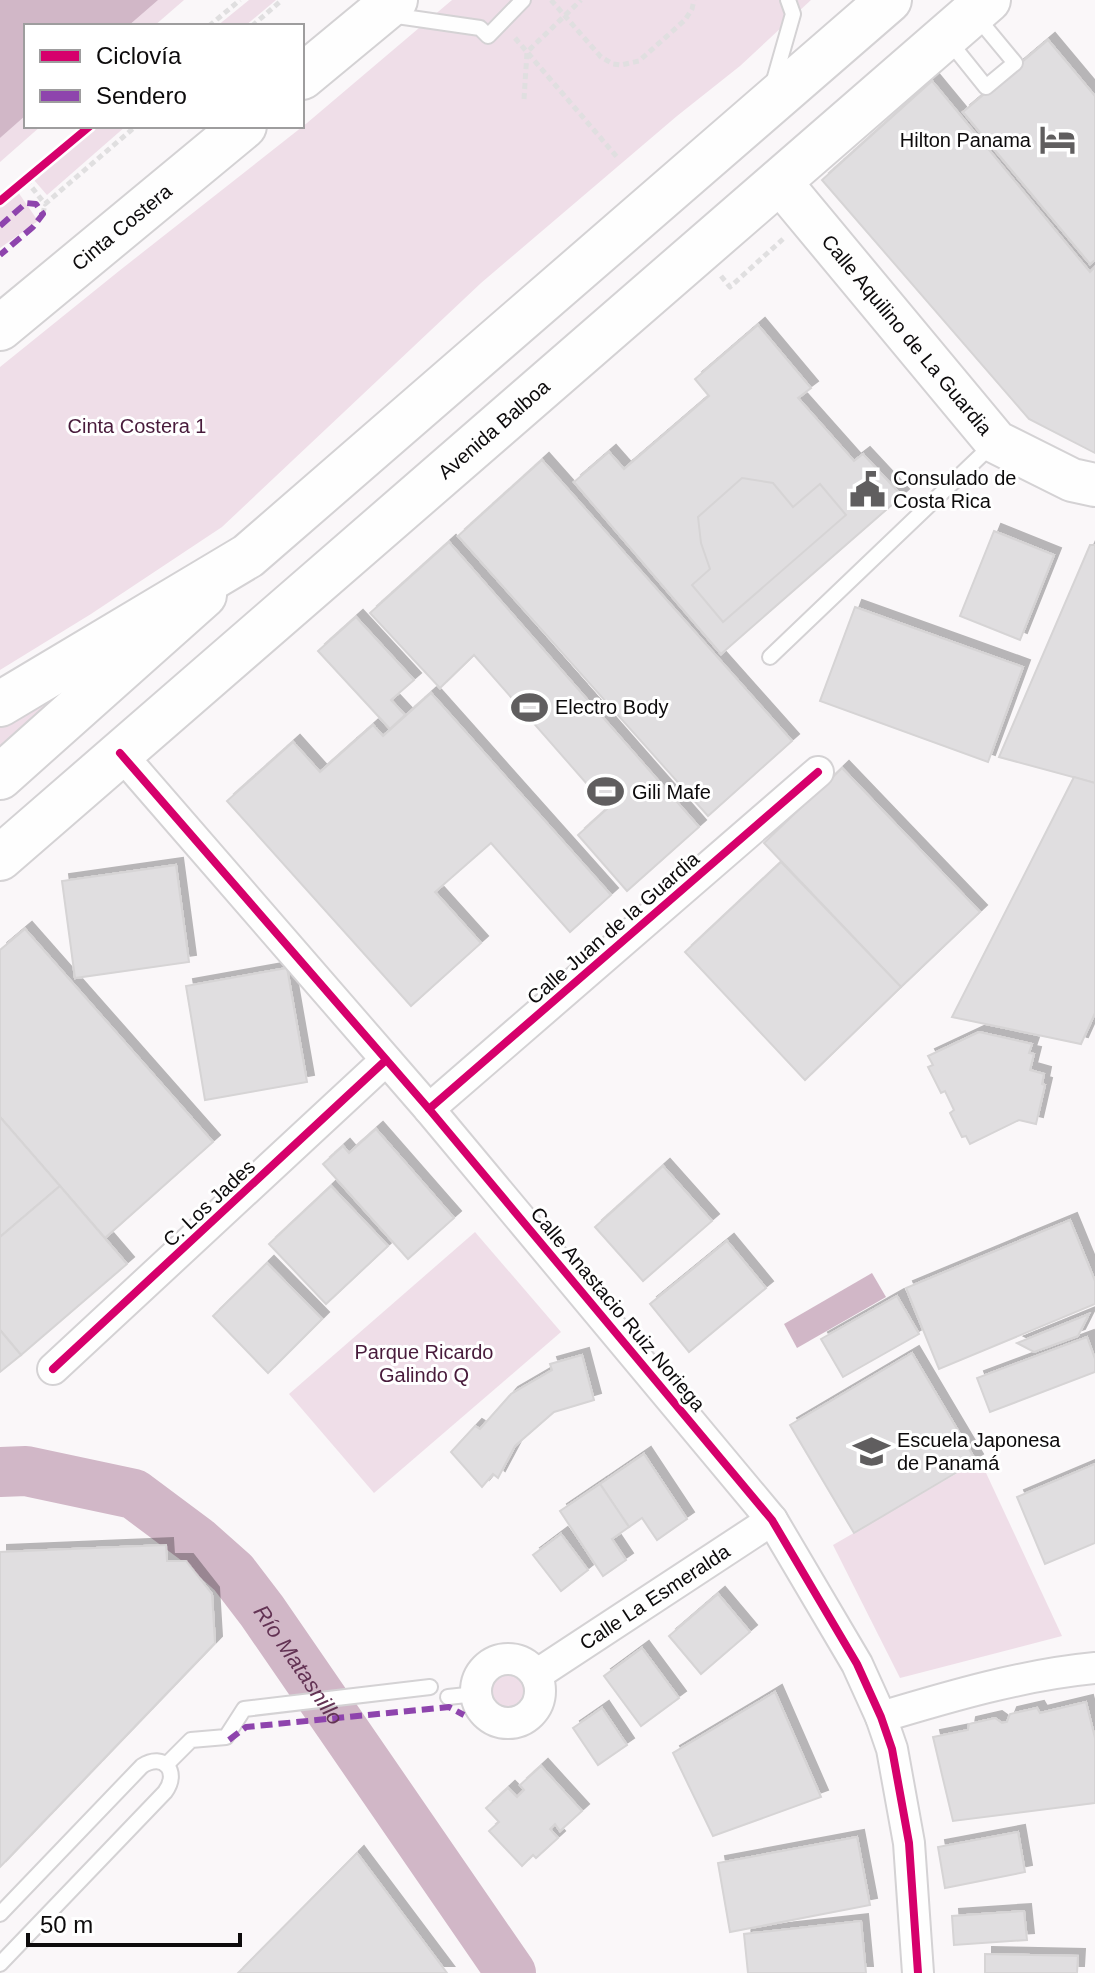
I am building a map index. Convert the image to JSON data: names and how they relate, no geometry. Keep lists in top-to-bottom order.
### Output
{
  "streets": {
    "main road": ["Cinta Costera", "Avenida Balboa"],
    "street": [
      "Calle Aquilino de La Guardia",
      "Calle Juan de la Guardia",
      "C. Los Jades",
      "Calle Anastacio Ruiz Noriega",
      "Calle La Esmeralda"
    ]
  },
  "crossings": [
    ["Calle Aquilino de La Guardia", "Avenida Balboa"],
    ["Avenida Balboa", "Calle Anastacio Ruiz Noriega"],
    ["Calle Juan de la Guardia", "Calle Anastacio Ruiz Noriega"],
    ["C. Los Jades", "Calle Anastacio Ruiz Noriega"],
    ["Calle Anastacio Ruiz Noriega", "Calle La Esmeralda"]
  ],
  "water": ["Río Matasnillo"],
  "parks": ["Cinta Costera 1", "Parque Ricardo Galindo Q"],
  "places": {
    "hotel": ["Hilton Panama"],
    "public building": ["Consulado de Costa Rica"],
    "sports": ["Electro Body", "Gili Mafe"],
    "school or university": ["Escuela Japonesa de Panamá"]
  },
  "legend": ["Ciclovía", "Sendero"],
  "scale_bar": "50 m"
}
